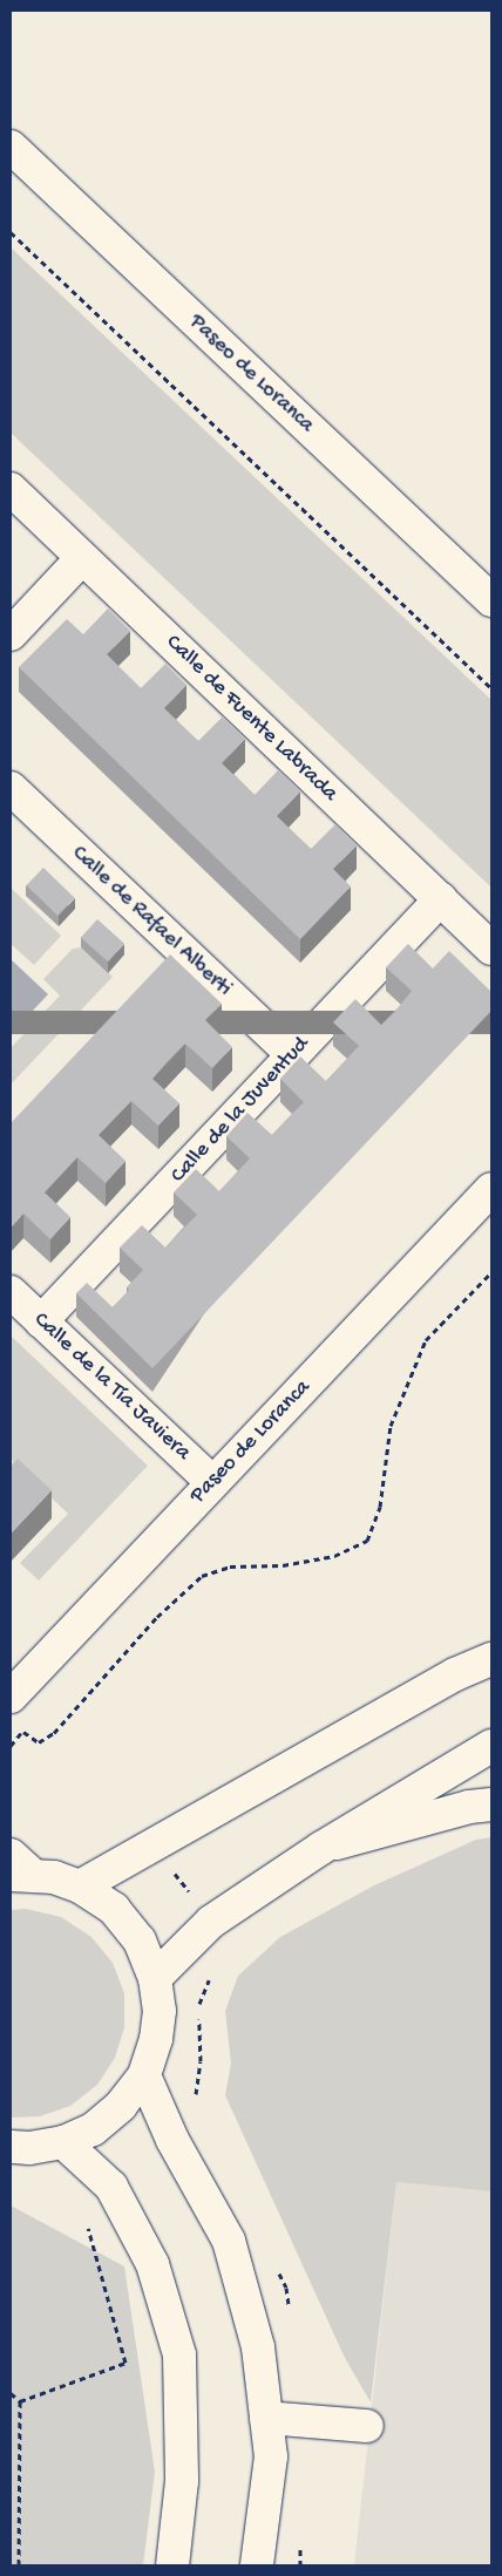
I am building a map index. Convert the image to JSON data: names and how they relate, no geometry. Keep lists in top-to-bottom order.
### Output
{
  "streets": {
    "main road": [
      "Paseo de Loranca",
      "Calle de Fuente Labrada",
      "Calle de Rafael Alberti",
      "Calle de la Juventud",
      "Calle de la Tía Javiera"
    ]
  },
  "crossings": [
    ["Paseo de Loranca", "Calle de la Tía Javiera"],
    ["Calle de Fuente Labrada", "Calle de la Juventud"],
    ["Calle de Rafael Alberti", "Calle de la Juventud"],
    ["Calle de la Juventud", "Calle de la Tía Javiera"]
  ]
}
